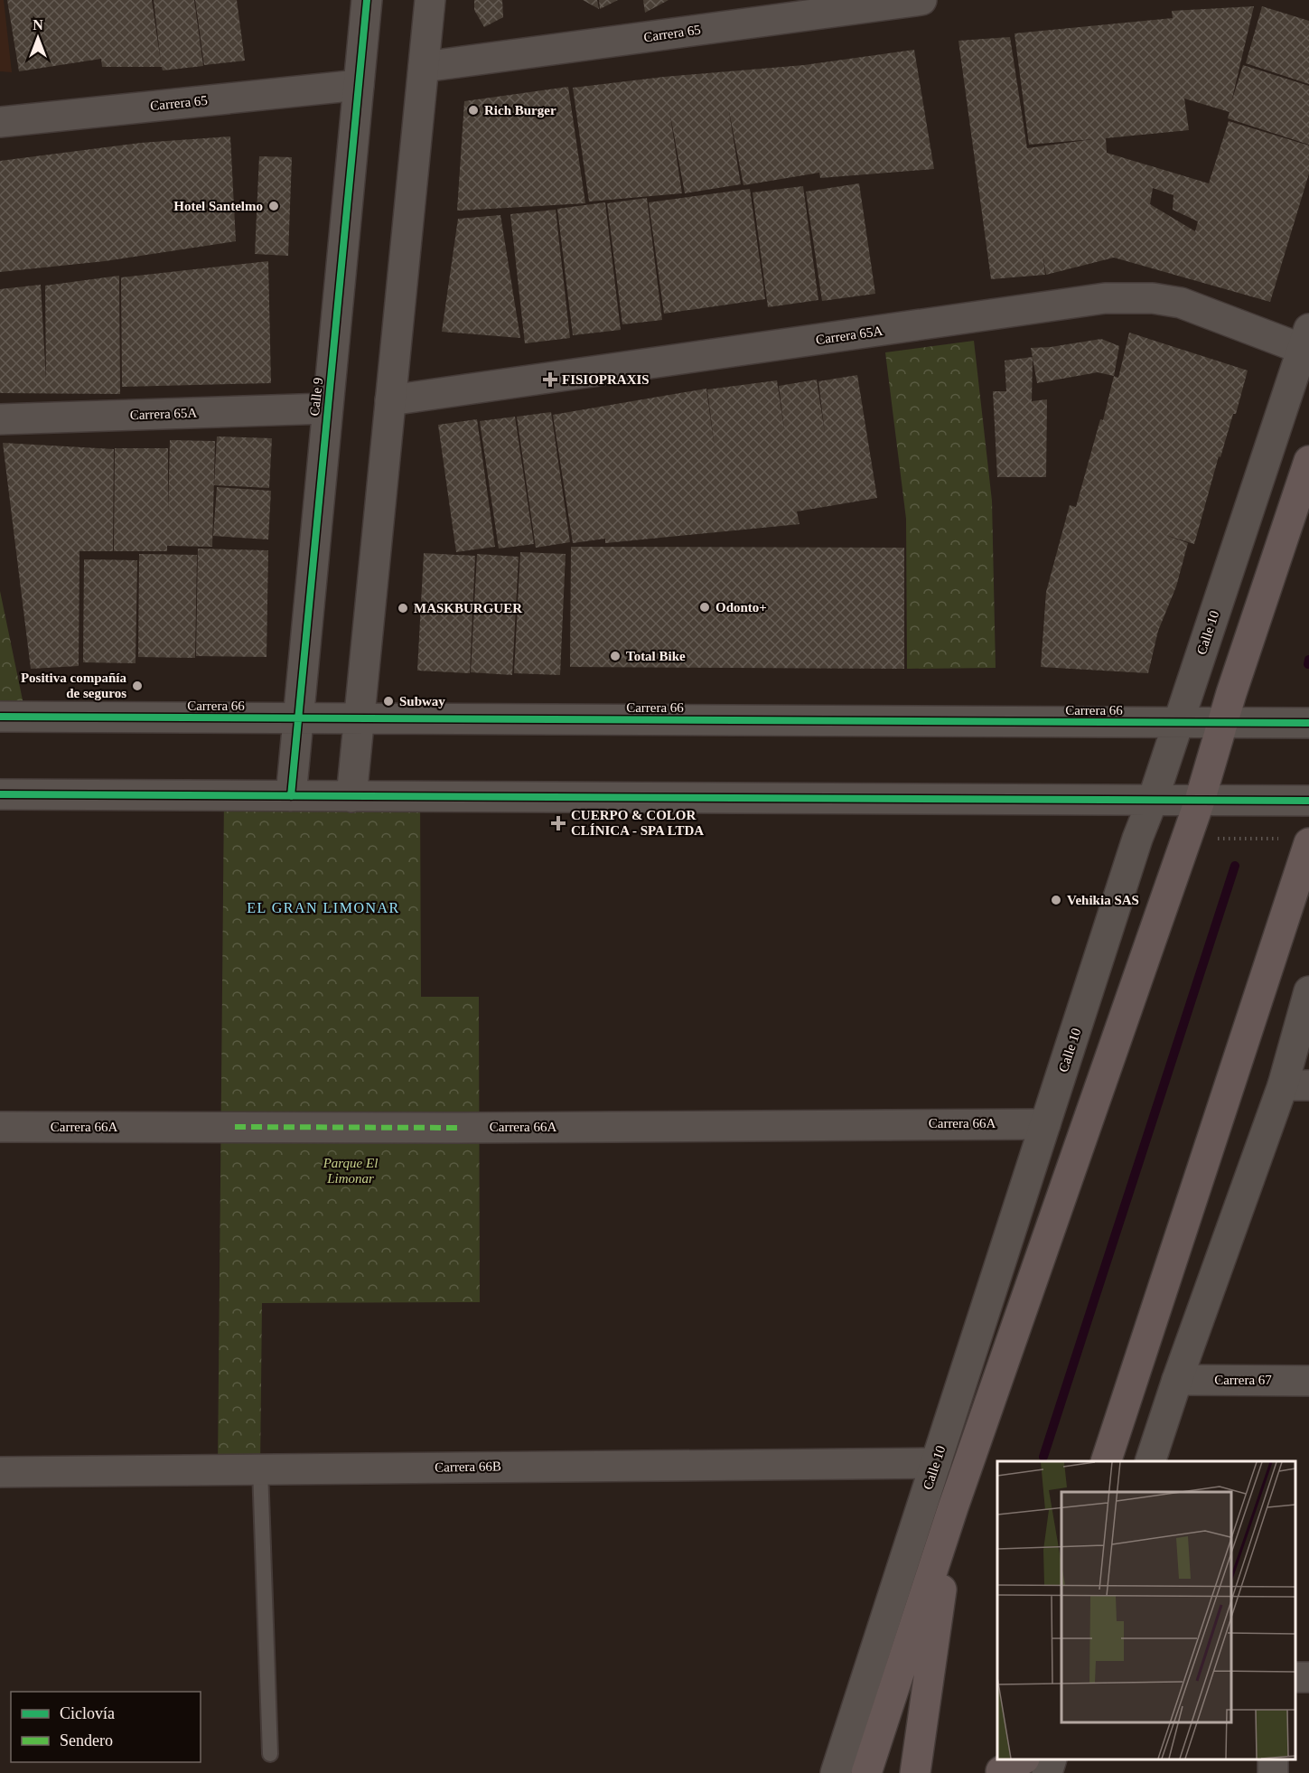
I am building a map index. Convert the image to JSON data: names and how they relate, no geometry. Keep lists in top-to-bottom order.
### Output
{
  "streets": {
    "street": [
      "Carrera 65",
      "Carrera 65A",
      "Calle 9",
      "Calle 10",
      "Carrera 66",
      "Carrera 66A",
      "Carrera 67",
      "Carrera 66B"
    ]
  },
  "crossings": [
    ["Carrera 65", "Calle 9"],
    ["Carrera 65A", "Calle 9"],
    ["Carrera 65A", "Calle 10"],
    ["Calle 9", "Carrera 66"],
    ["Calle 10", "Carrera 66"],
    ["Calle 10", "Carrera 66A"],
    ["Calle 10", "Carrera 66B"]
  ],
  "districts": ["EL GRAN LIMONAR"],
  "parks": ["Parque El Limonar"],
  "places": {
    "other": [
      "Rich Burger",
      "Hotel Santelmo",
      "Odonto+",
      "MASKBURGUER",
      "Total Bike",
      "Positiva compañía de seguros",
      "Subway",
      "Vehikia SAS"
    ],
    "health": ["FISIOPRAXIS", "CUERPO & COLOR CLÍNICA - SPA LTDA"]
  },
  "legend": ["Ciclovía", "Sendero"],
  "north": "top"
}
